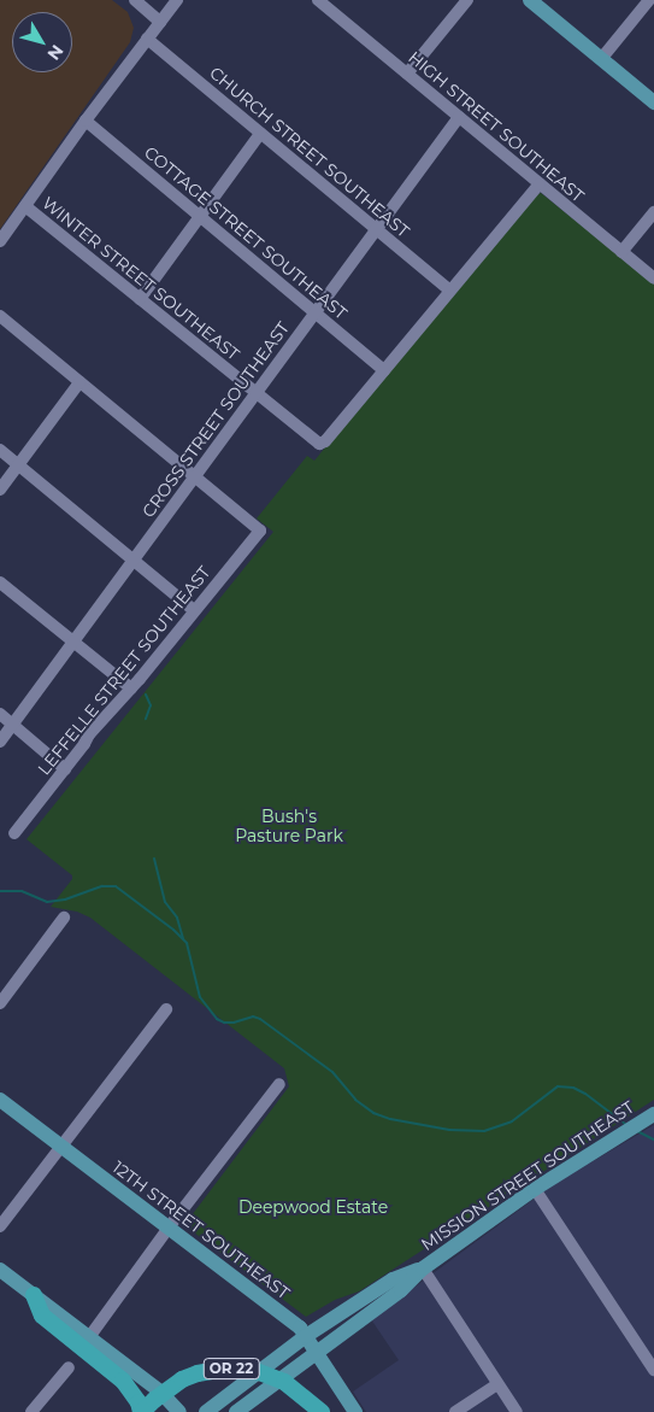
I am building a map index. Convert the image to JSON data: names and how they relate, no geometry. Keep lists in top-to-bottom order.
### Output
{
  "streets": {
    "highway": ["OR 22"],
    "main road": ["MISSION STREET SOUTHEAST", "12TH STREET SOUTHEAST"],
    "street": [
      "HIGH STREET SOUTHEAST",
      "CHURCH STREET SOUTHEAST",
      "COTTAGE STREET SOUTHEAST",
      "WINTER STREET SOUTHEAST",
      "CROSS STREET SOUTHEAST",
      "LEFFELLE STREET SOUTHEAST"
    ]
  },
  "crossings": [
    ["HIGH STREET SOUTHEAST", "CROSS STREET SOUTHEAST"],
    ["CHURCH STREET SOUTHEAST", "CROSS STREET SOUTHEAST"],
    ["COTTAGE STREET SOUTHEAST", "WINTER STREET SOUTHEAST"],
    ["COTTAGE STREET SOUTHEAST", "CROSS STREET SOUTHEAST"],
    ["WINTER STREET SOUTHEAST", "CROSS STREET SOUTHEAST"],
    ["CROSS STREET SOUTHEAST", "LEFFELLE STREET SOUTHEAST"],
    ["MISSION STREET SOUTHEAST", "12TH STREET SOUTHEAST"]
  ],
  "parks": ["Bush's Pasture Park", "Deepwood Estate"],
  "north": "bottom right"
}
